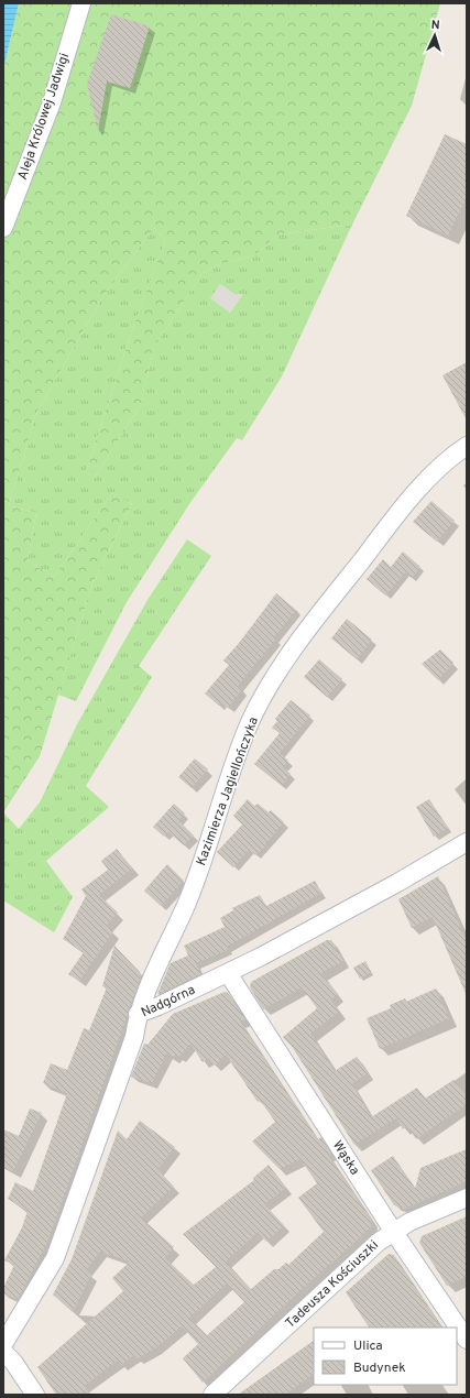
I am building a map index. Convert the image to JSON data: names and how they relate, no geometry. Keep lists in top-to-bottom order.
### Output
{
  "streets": {
    "street": [
      "Aleja Królowej Jadwigi",
      "Kazimierza Jagiellończyka",
      "Nadgórna",
      "Wąska",
      "Tadeusza Kościuszki"
    ]
  },
  "crossings": [
    ["Kazimierza Jagiellończyka", "Nadgórna"],
    ["Nadgórna", "Wąska"],
    ["Wąska", "Tadeusza Kościuszki"]
  ],
  "legend": ["Ulica", "Budynek"],
  "north": "top"
}
